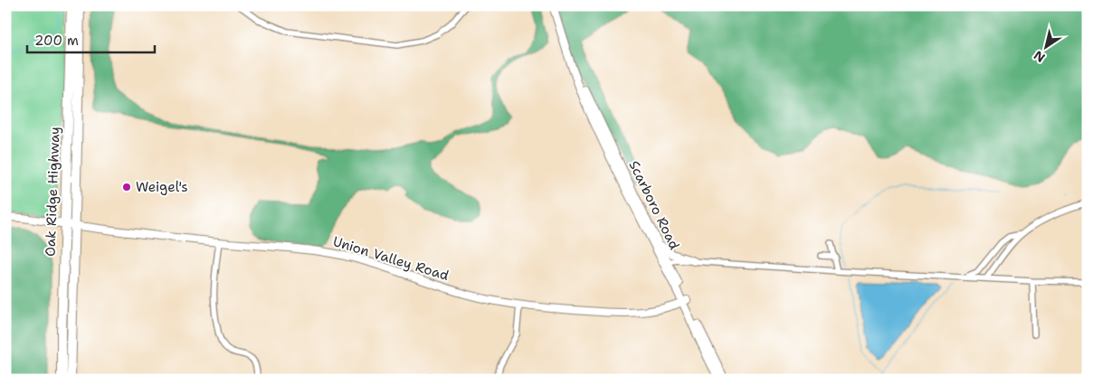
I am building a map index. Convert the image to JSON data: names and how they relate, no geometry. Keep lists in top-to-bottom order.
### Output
{
  "streets": {
    "highway": ["Oak Ridge Highway"],
    "main road": ["Scarboro Road", "Union Valley Road"]
  },
  "crossings": [
    ["Oak Ridge Highway", "Union Valley Road"],
    ["Scarboro Road", "Union Valley Road"]
  ],
  "places": ["Weigel's"],
  "scale_bar": "200 m",
  "north": "bottom left"
}
